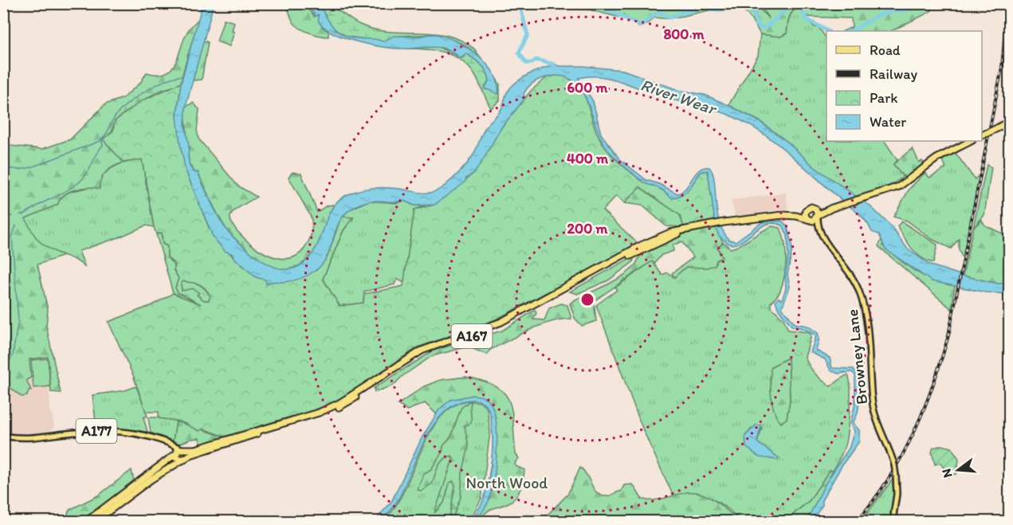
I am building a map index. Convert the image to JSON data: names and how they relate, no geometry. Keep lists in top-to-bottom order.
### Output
{
  "streets": {
    "highway": ["A167"],
    "main road": ["Browney Lane", "A177"]
  },
  "crossings": [
    ["A167", "Browney Lane"],
    ["A167", "A177"]
  ],
  "water": ["River Wear"],
  "parks": ["North Wood"],
  "legend": [
    "Road",
    "Railway",
    "Park",
    "Water"
  ],
  "north": "left",
  "rings": [
    "800 m",
    "600 m",
    "400 m",
    "200 m"
  ]
}
